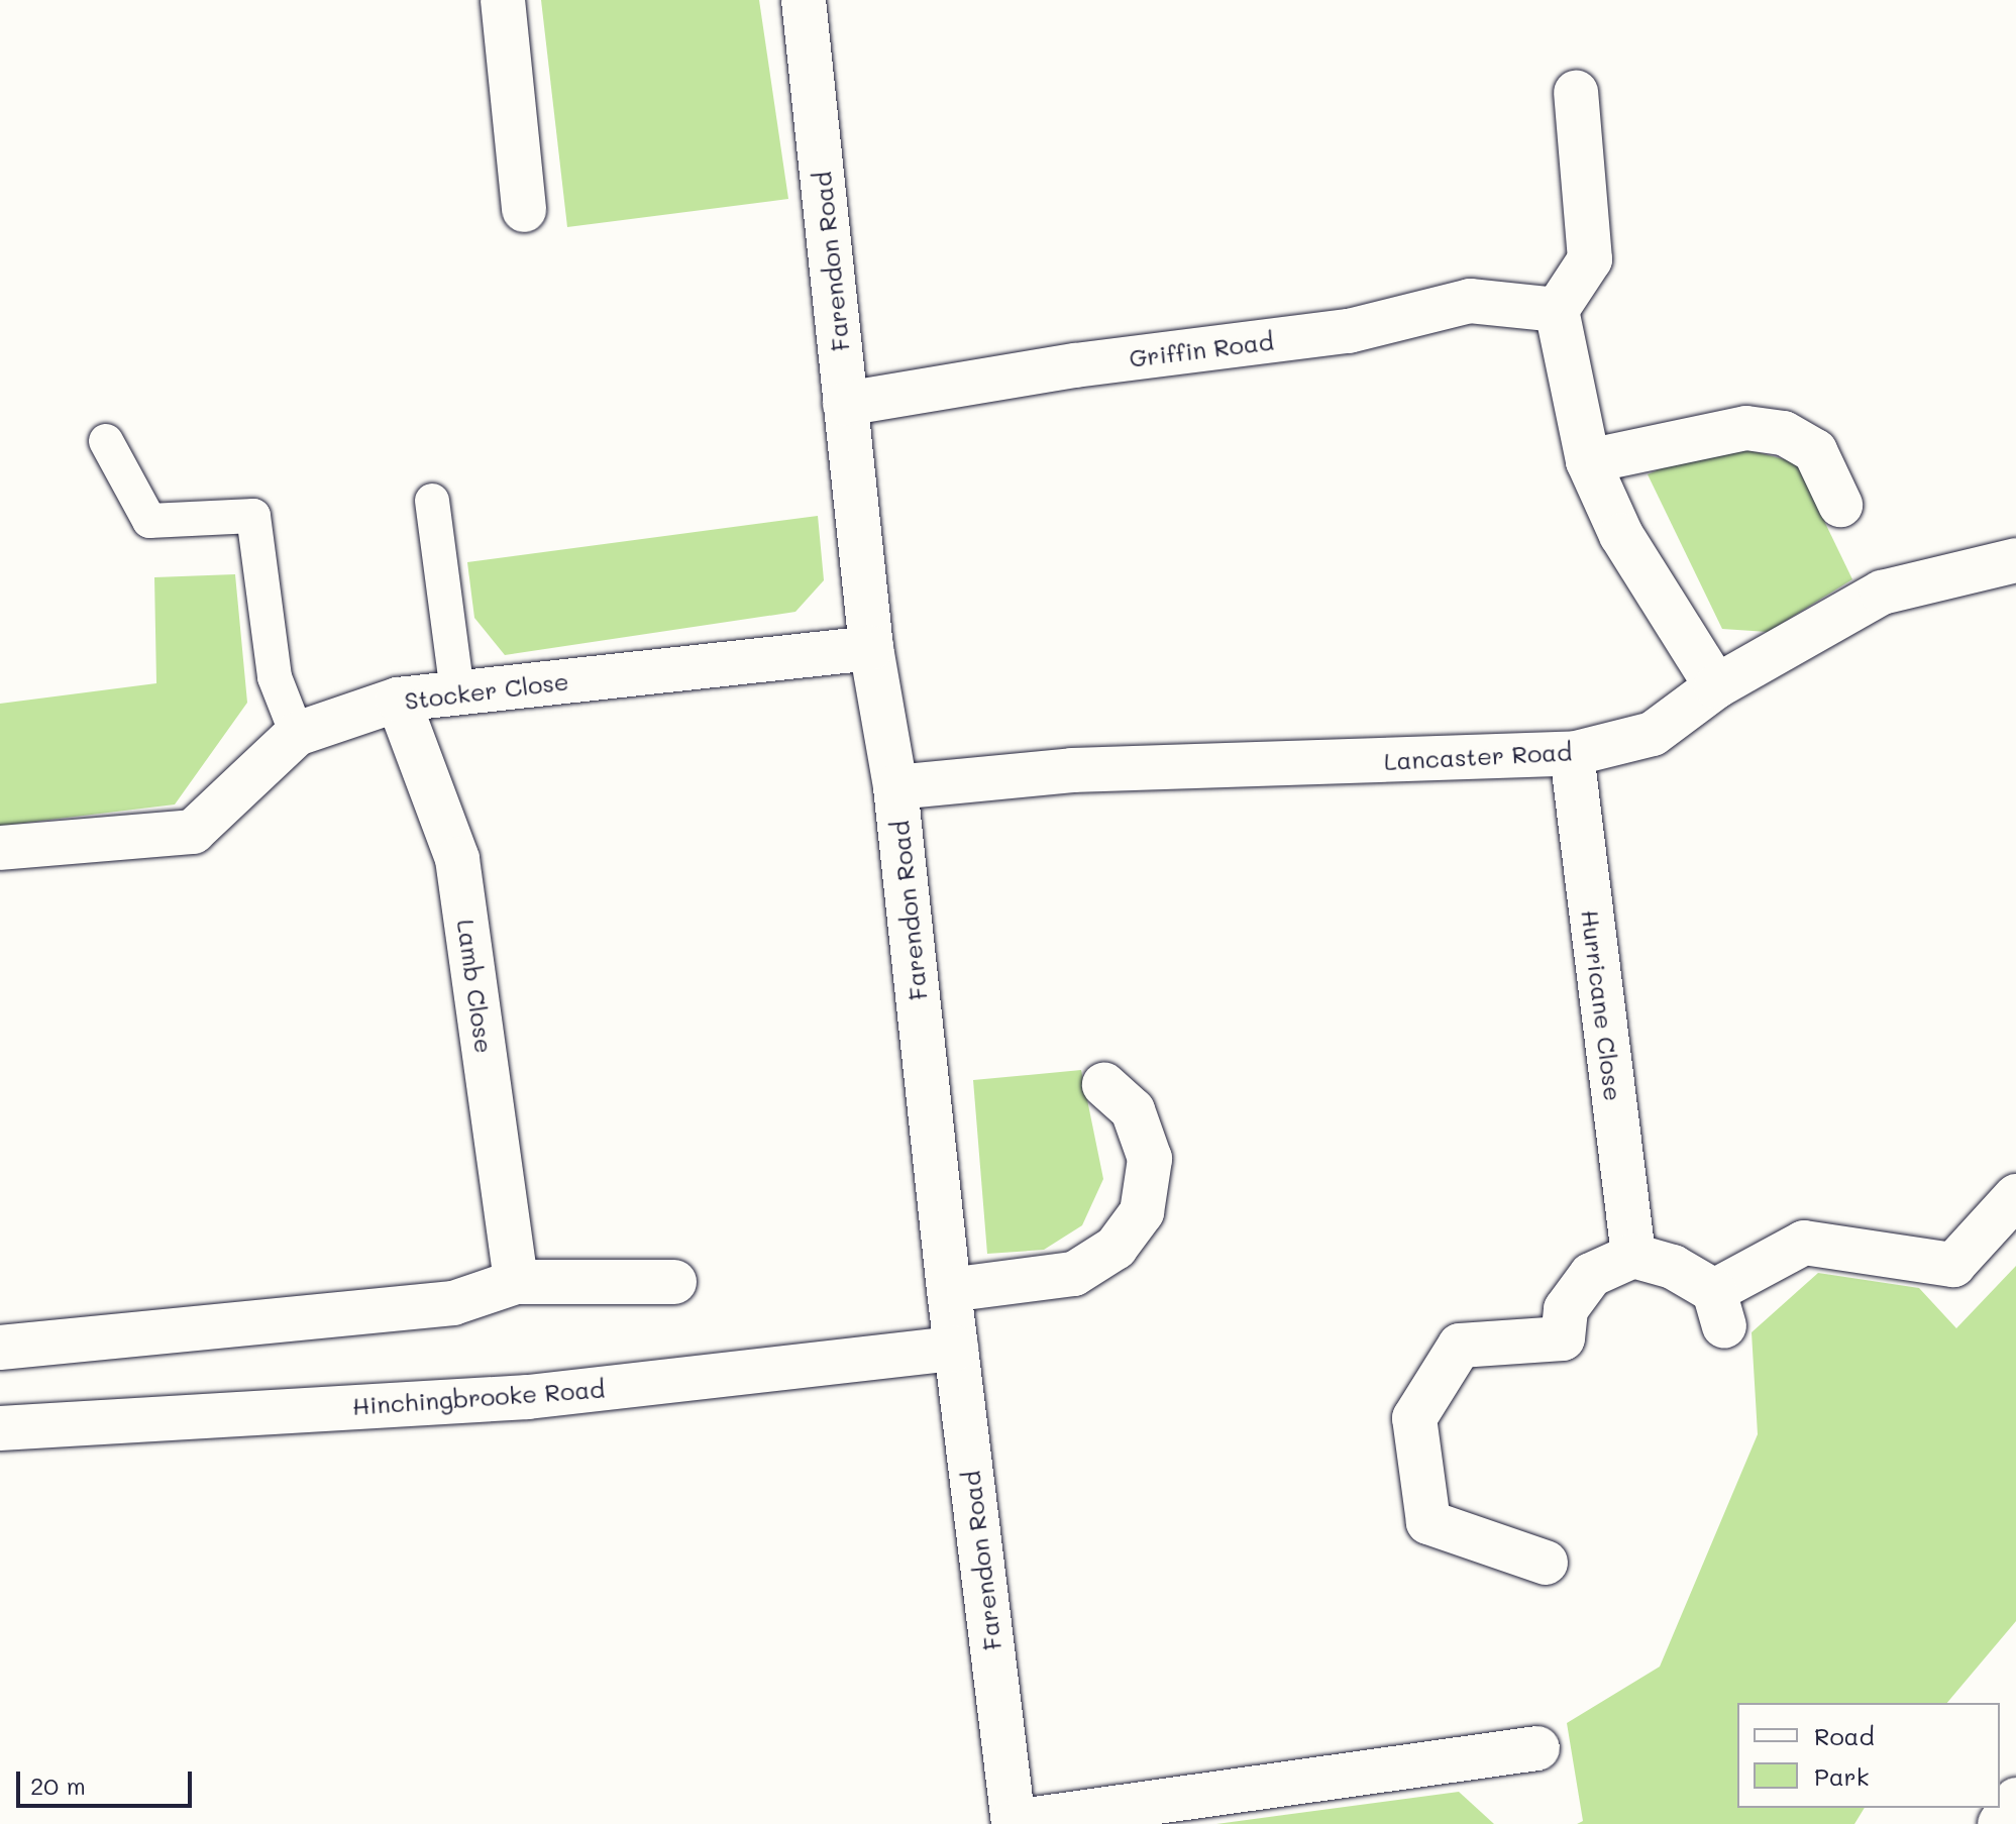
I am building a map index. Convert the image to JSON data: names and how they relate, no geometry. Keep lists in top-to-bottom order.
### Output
{
  "streets": {
    "street": [
      "Farendon Road",
      "Griffin Road",
      "Stocker Close",
      "Lancaster Road",
      "Lamb Close",
      "Hurricane Close",
      "Hinchingbrooke Road"
    ]
  },
  "crossings": [
    ["Farendon Road", "Griffin Road"],
    ["Farendon Road", "Stocker Close"],
    ["Farendon Road", "Lancaster Road"],
    ["Farendon Road", "Hinchingbrooke Road"],
    ["Stocker Close", "Lamb Close"],
    ["Lancaster Road", "Hurricane Close"]
  ],
  "legend": ["Road", "Park"],
  "scale_bar": "20 m"
}
